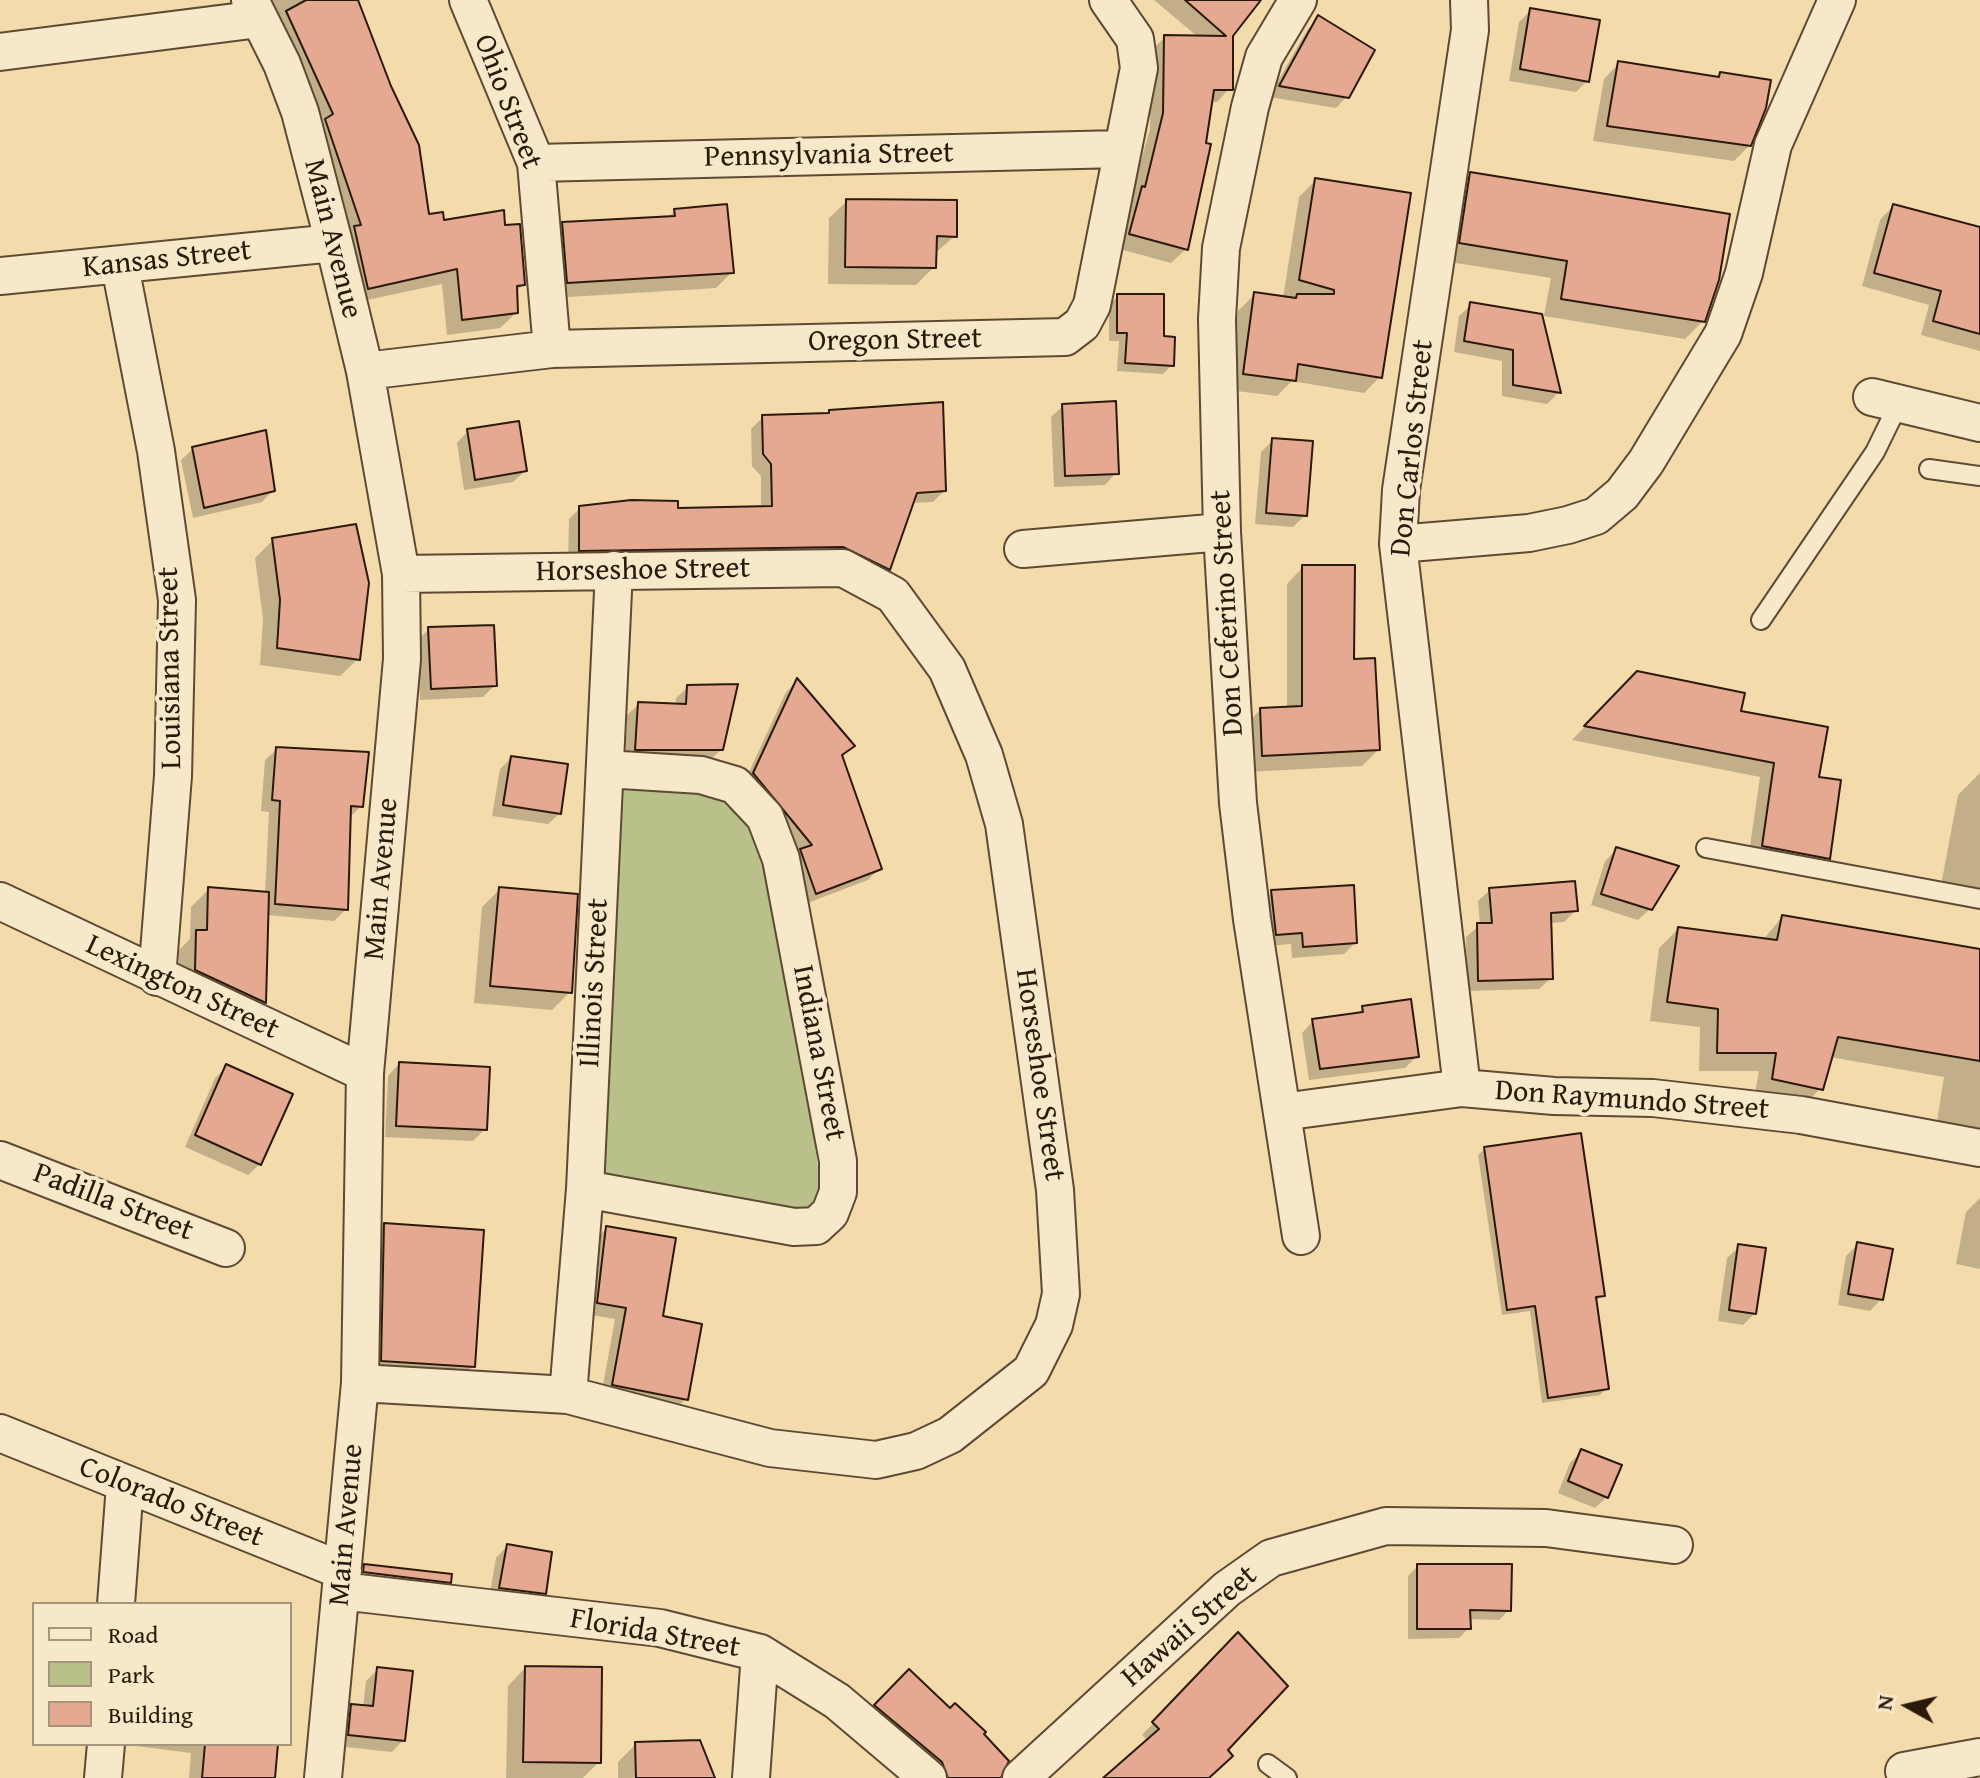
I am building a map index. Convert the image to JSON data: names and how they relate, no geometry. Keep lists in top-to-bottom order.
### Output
{
  "streets": {
    "street": [
      "Ohio Street",
      "Pennsylvania Street",
      "Main Avenue",
      "Kansas Street",
      "Oregon Street",
      "Don Carlos Street",
      "Horseshoe Street",
      "Don Ceferino Street",
      "Louisiana Street",
      "Illinois Street",
      "Lexington Street",
      "Indiana Street",
      "Don Raymundo Street",
      "Padilla Street",
      "Colorado Street",
      "Hawaii Street",
      "Florida Street"
    ]
  },
  "crossings": [
    ["Ohio Street", "Pennsylvania Street"],
    ["Ohio Street", "Oregon Street"],
    ["Pennsylvania Street", "Oregon Street"],
    ["Main Avenue", "Kansas Street"],
    ["Main Avenue", "Oregon Street"],
    ["Main Avenue", "Horseshoe Street"],
    ["Main Avenue", "Lexington Street"],
    ["Main Avenue", "Colorado Street"],
    ["Main Avenue", "Florida Street"],
    ["Kansas Street", "Louisiana Street"],
    ["Don Carlos Street", "Don Raymundo Street"],
    ["Horseshoe Street", "Illinois Street"],
    ["Don Ceferino Street", "Don Raymundo Street"],
    ["Louisiana Street", "Lexington Street"],
    ["Illinois Street", "Indiana Street"],
    ["Colorado Street", "Florida Street"]
  ],
  "legend": ["Road", "Park", "Building"],
  "north": "left"
}
